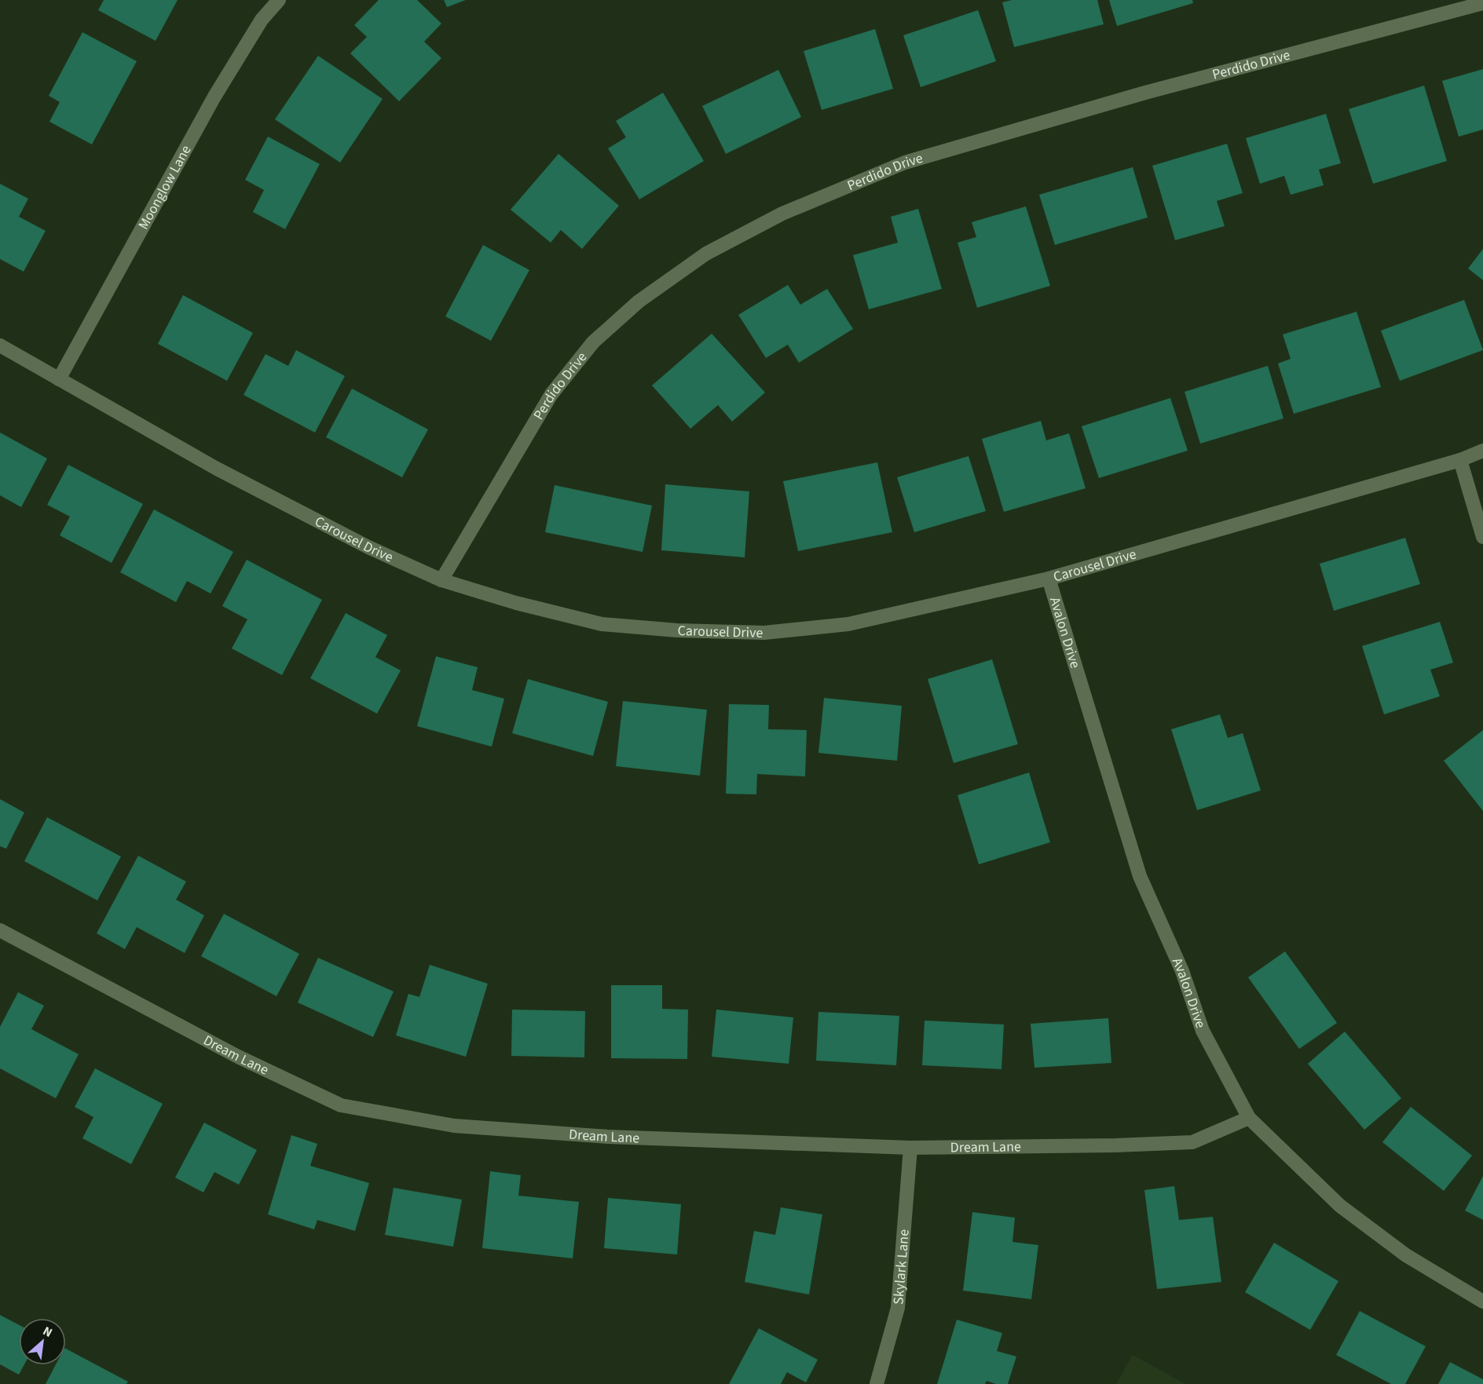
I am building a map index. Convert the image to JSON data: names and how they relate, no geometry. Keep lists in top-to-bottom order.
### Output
{
  "streets": {
    "street": [
      "Perdido Drive",
      "Moonglow Lane",
      "Carousel Drive",
      "Avalon Drive",
      "Dream Lane",
      "Skylark Lane"
    ]
  },
  "crossings": [
    ["Perdido Drive", "Carousel Drive"],
    ["Moonglow Lane", "Carousel Drive"],
    ["Carousel Drive", "Avalon Drive"],
    ["Avalon Drive", "Dream Lane"],
    ["Dream Lane", "Skylark Lane"]
  ],
  "north": "top right"
}
